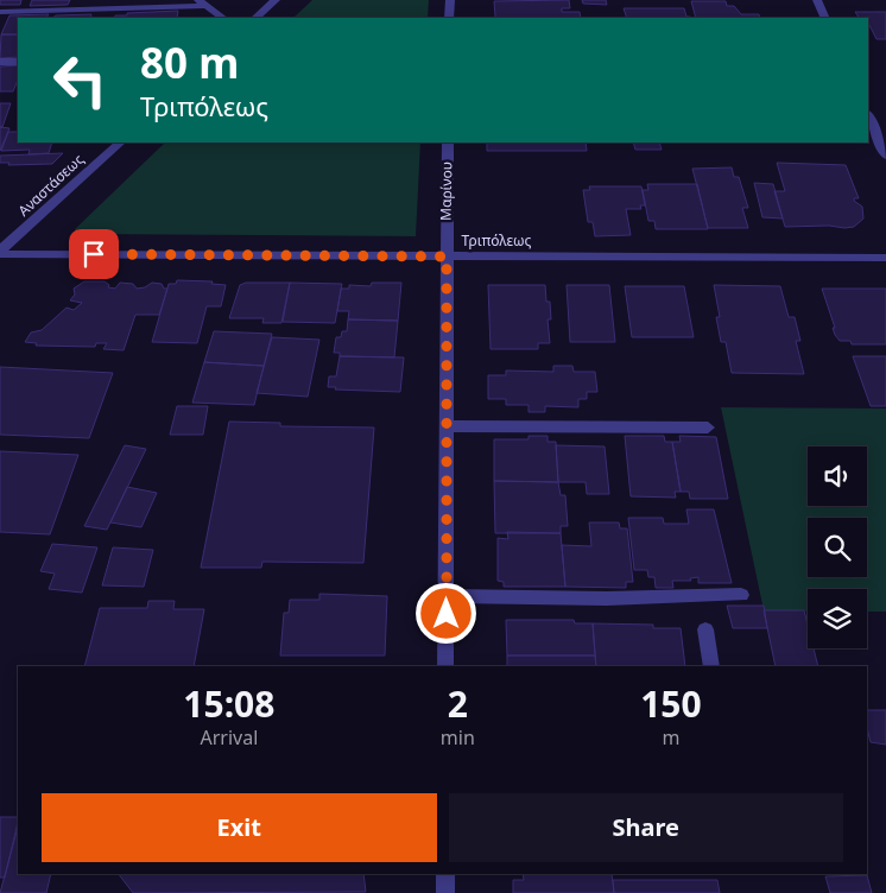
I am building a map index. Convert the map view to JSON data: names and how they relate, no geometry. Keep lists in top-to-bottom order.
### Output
{
  "streets": {
    "street": ["Αναστάσεως", "Μαρίνου", "Τριπόλεως"]
  },
  "crossings": [
    ["Αναστάσεως", "Τριπόλεως"],
    ["Μαρίνου", "Τριπόλεως"]
  ],
  "page": {
    "turn": ["80 m", "Τριπόλεως"],
    "eta": [
      "15:08",
      "Arrival",
      "2",
      "min",
      "150",
      "m"
    ],
    "buttons": ["Exit", "Share"]
  }
}
